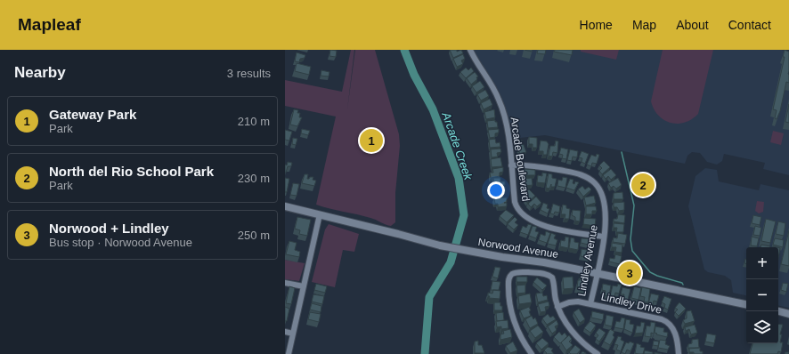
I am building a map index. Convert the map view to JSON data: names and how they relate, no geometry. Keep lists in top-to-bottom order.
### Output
{
  "streets": {
    "main road": ["Norwood Avenue"],
    "street": ["Arcade Boulevard", "Lindley Avenue", "Lindley Drive"]
  },
  "crossings": [
    ["Arcade Boulevard", "Lindley Avenue"],
    ["Norwood Avenue", "Lindley Avenue"],
    ["Lindley Avenue", "Lindley Drive"]
  ],
  "water": ["Arcade Creek"],
  "page": {
    "header": "Mapleaf",
    "nav": [
      "Home",
      "Map",
      "About",
      "Contact"
    ],
    "heading": ["Nearby", "3 results"],
    "list": [
      {
        "mark": "1",
        "name": "Gateway Park",
        "note": "Park",
        "value": "210 m"
      },
      {
        "mark": "2",
        "name": "North del Rio School Park",
        "note": "Park",
        "value": "230 m"
      },
      {
        "mark": "3",
        "name": "Norwood + Lindley",
        "note": "Bus stop · Norwood Avenue",
        "value": "250 m"
      }
    ],
    "pins": ["1", "2", "3"],
    "map_buttons": ["+", "−"]
  }
}
